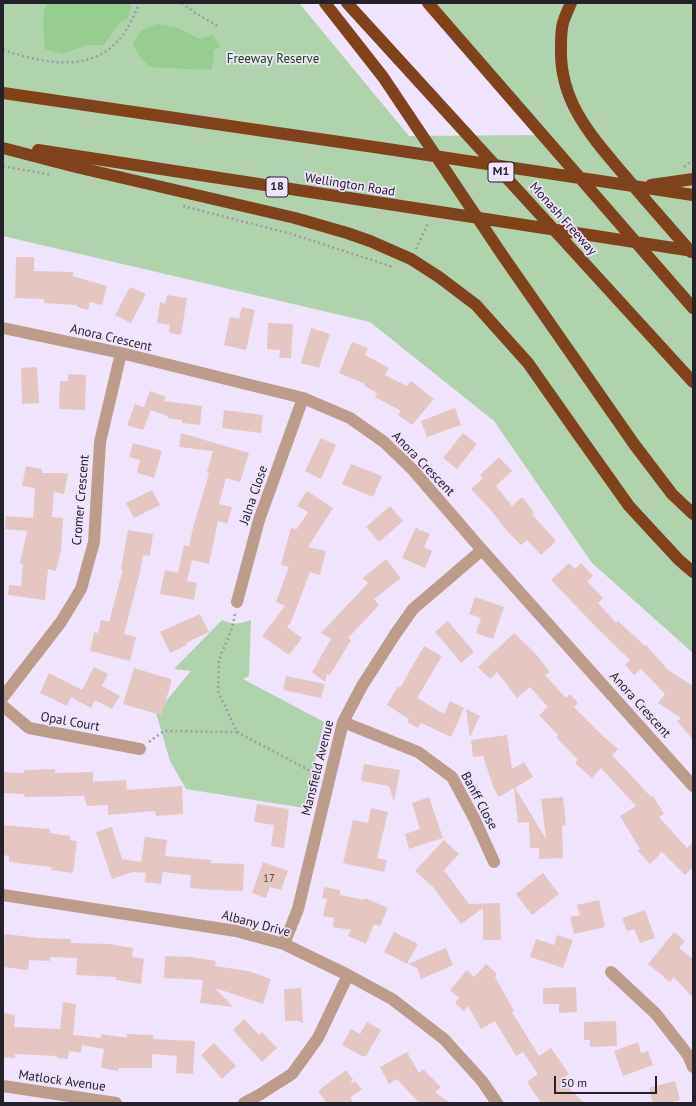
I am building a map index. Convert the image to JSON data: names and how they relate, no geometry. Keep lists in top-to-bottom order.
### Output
{
  "streets": {
    "highway": [
      "M1",
      "Wellington Road",
      "18",
      "Monash Freeway"
    ],
    "street": [
      "Anora Crescent",
      "Jalna Close",
      "Cromer Crescent",
      "Opal Court",
      "Mansfield Avenue",
      "Banff Close",
      "Albany Drive",
      "Matlock Avenue"
    ]
  },
  "crossings": [
    ["Anora Crescent", "Jalna Close"],
    ["Anora Crescent", "Cromer Crescent"],
    ["Anora Crescent", "Mansfield Avenue"],
    ["Mansfield Avenue", "Banff Close"],
    ["Mansfield Avenue", "Albany Drive"]
  ],
  "parks": ["Freeway Reserve"],
  "house_numbers": ["17"],
  "scale_bar": "50 m"
}
